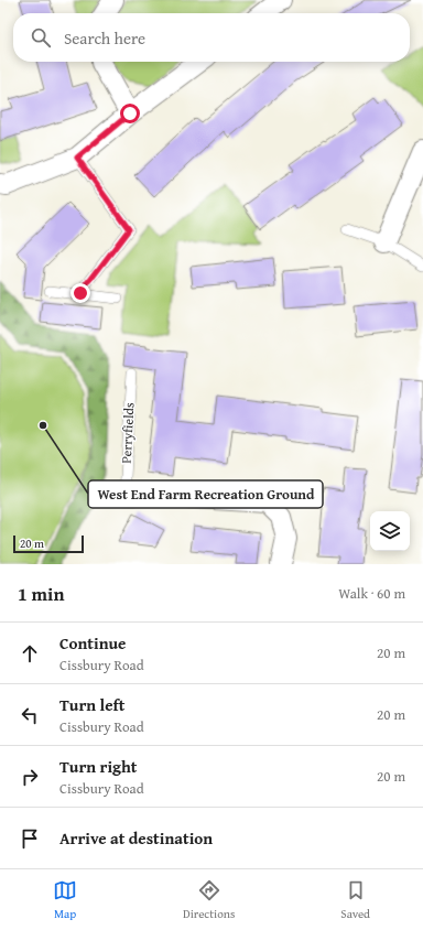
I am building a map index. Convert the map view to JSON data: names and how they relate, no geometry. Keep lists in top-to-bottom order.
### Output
{
  "streets": {
    "street": ["Perryfields"]
  },
  "places": ["West End Farm Recreation Ground"],
  "scale_bar": "20 m",
  "page": {
    "search": "Search here",
    "scale": "20 m",
    "heading": ["1 min", "Walk · 60 m"],
    "list": [
      ["Continue", "Cissbury Road", "20 m"],
      ["Turn left", "Cissbury Road", "20 m"],
      ["Turn right", "Cissbury Road", "20 m"],
      "Arrive at destination"
    ],
    "nav": ["Map", "Directions", "Saved"]
  }
}
